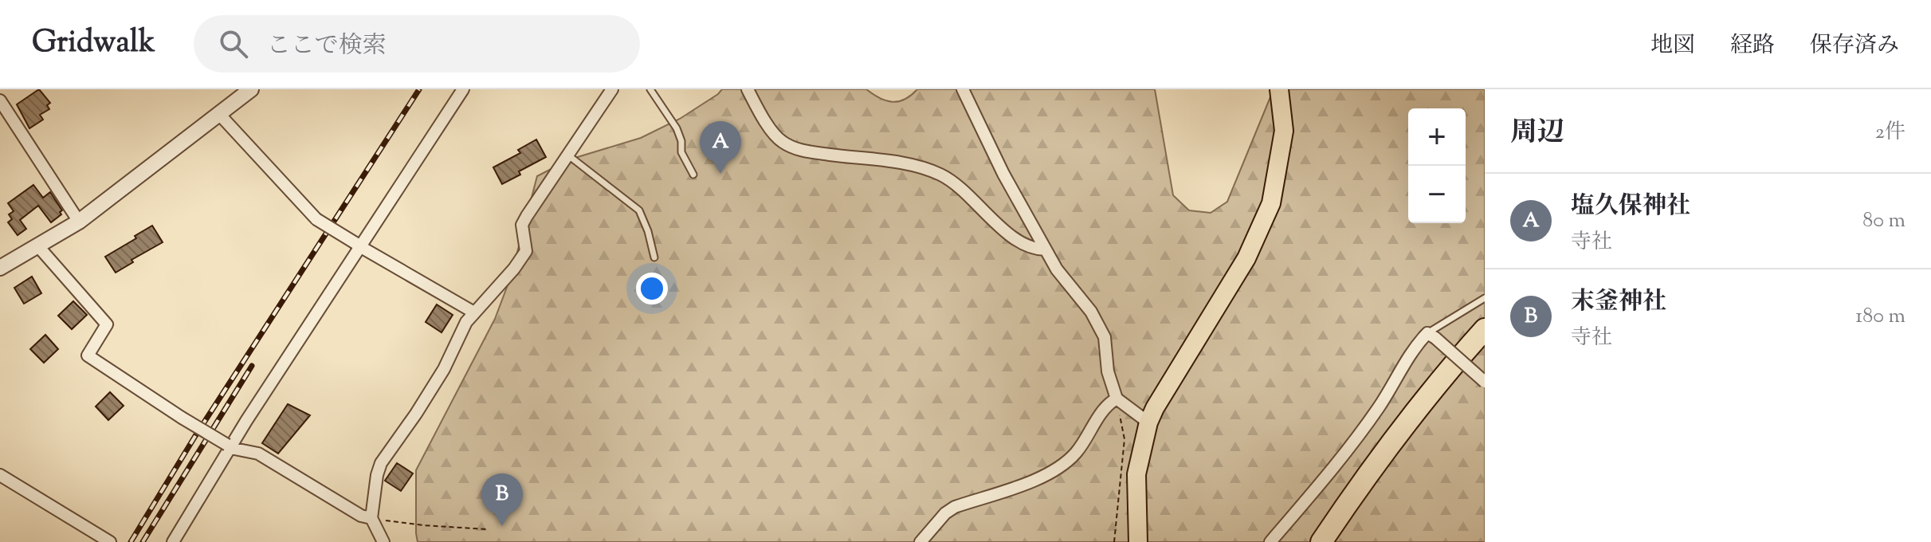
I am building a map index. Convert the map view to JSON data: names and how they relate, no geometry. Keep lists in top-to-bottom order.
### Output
{
  "page": {
    "header": "Gridwalk",
    "search": "ここで検索",
    "nav": ["地図", "経路", "保存済み"],
    "heading": ["周辺", "2件"],
    "map_buttons": ["+", "−"],
    "pins": ["A", "B"],
    "list": [
      {
        "mark": "A",
        "name": "塩久保神社",
        "note": "寺社",
        "value": "80 m"
      },
      {
        "mark": "B",
        "name": "末釜神社",
        "note": "寺社",
        "value": "180 m"
      }
    ]
  }
}
